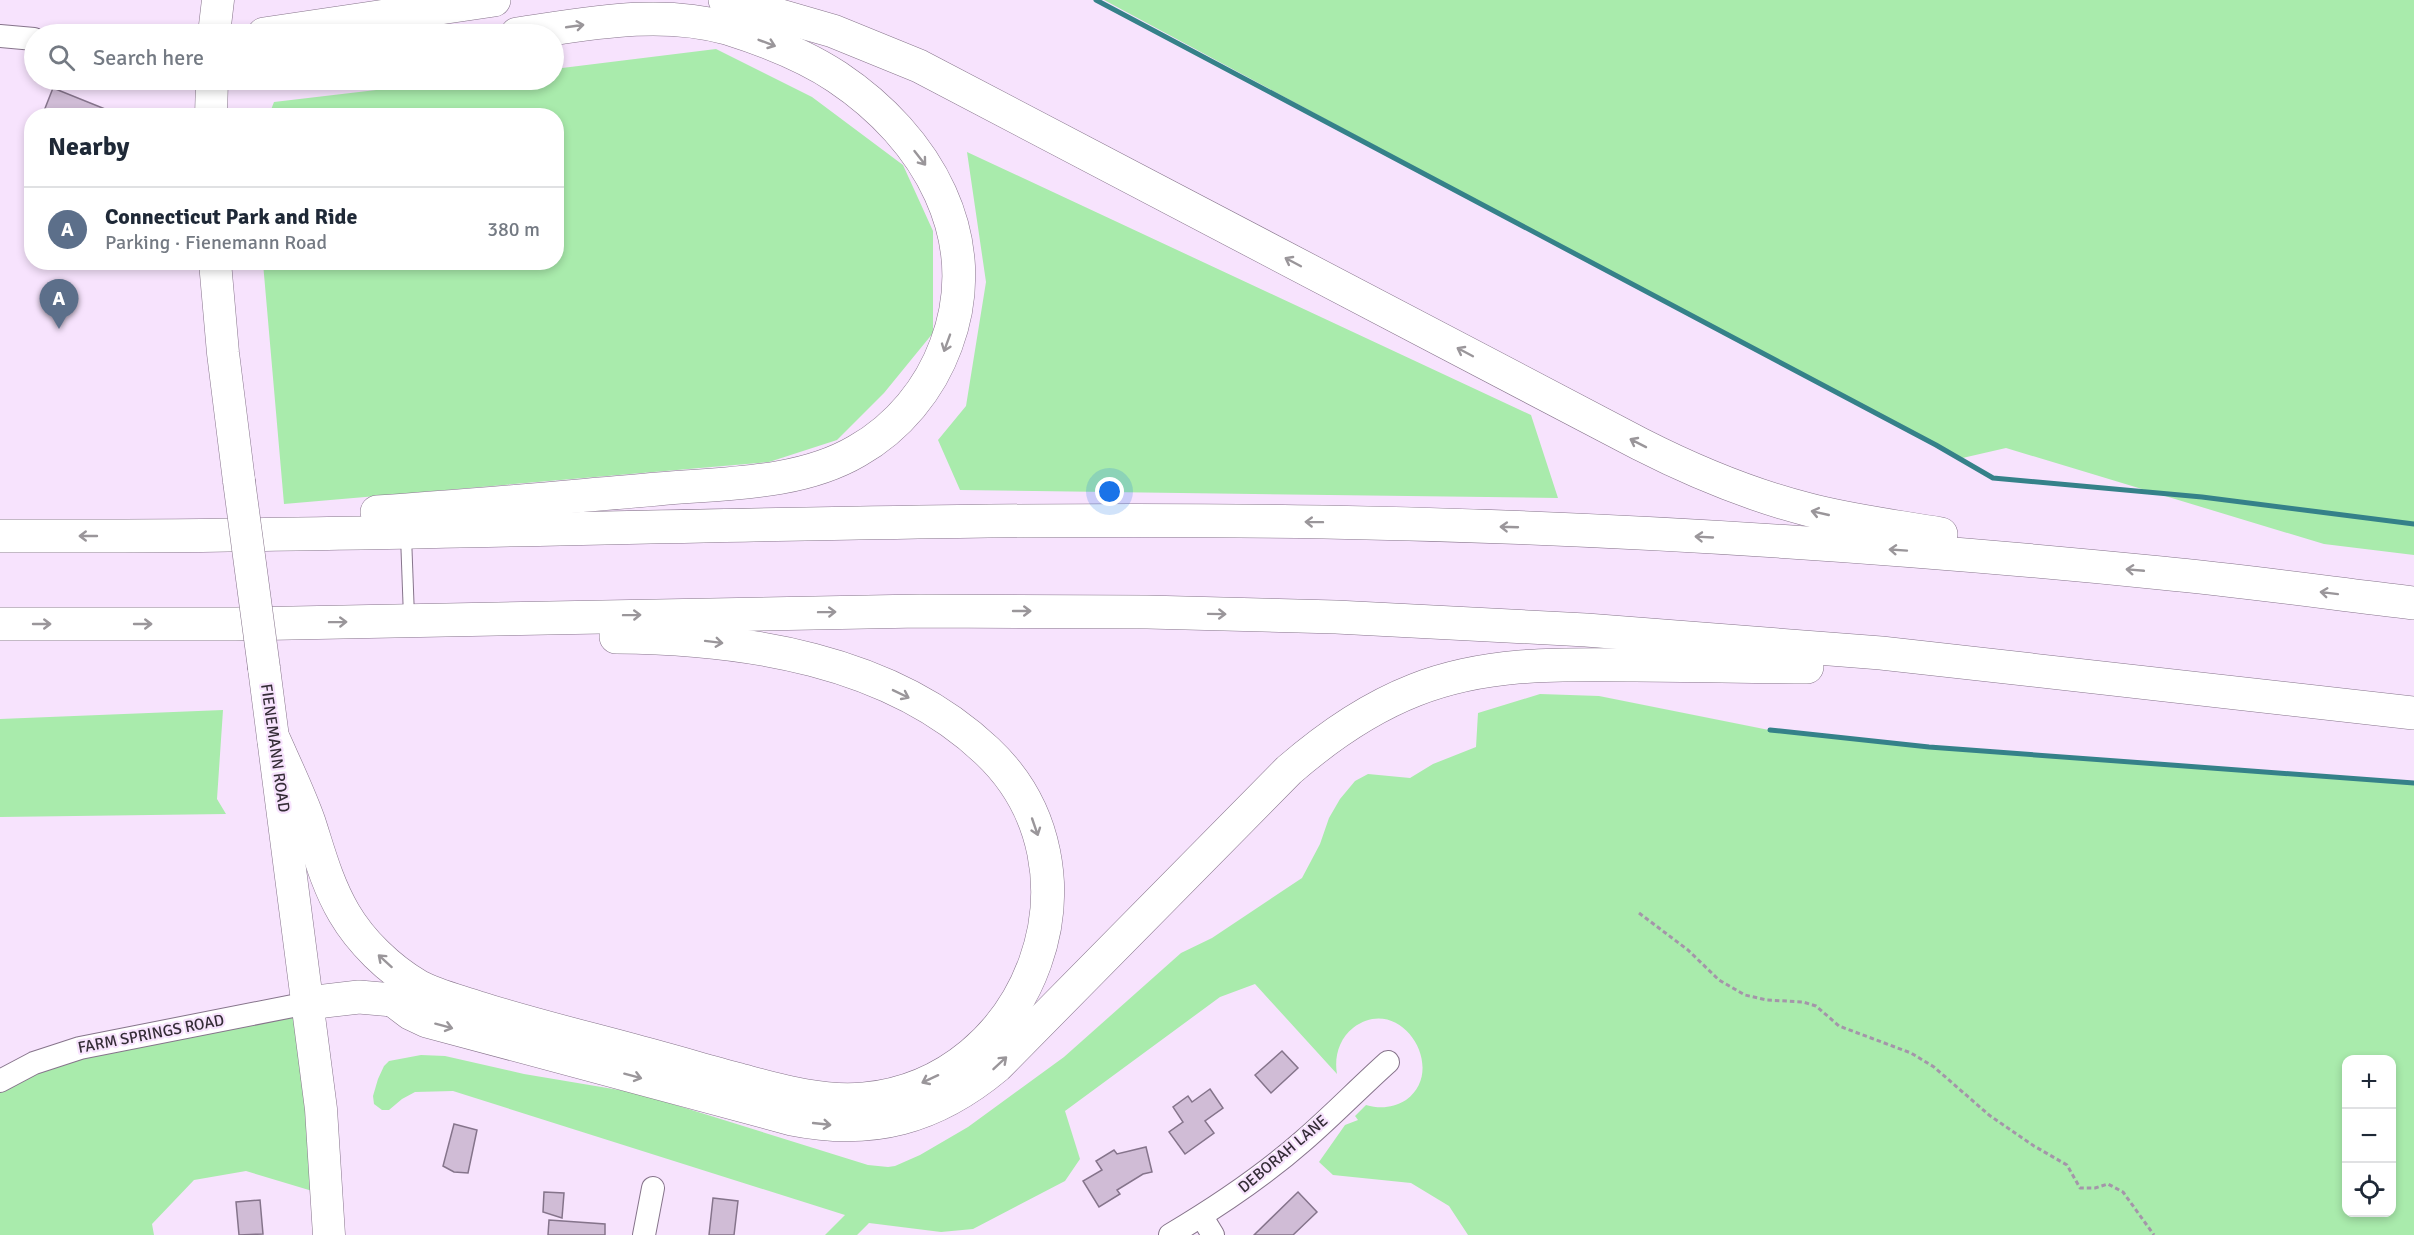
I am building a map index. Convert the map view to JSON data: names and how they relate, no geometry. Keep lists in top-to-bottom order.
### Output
{
  "streets": {
    "main road": ["FIENEMANN ROAD"],
    "street": ["FARM SPRINGS ROAD", "DEBORAH LANE"]
  },
  "crossings": [
    ["FIENEMANN ROAD", "FARM SPRINGS ROAD"]
  ],
  "page": {
    "search": "Search here",
    "heading": "Nearby",
    "list": [
      {
        "mark": "A",
        "name": "Connecticut Park and Ride",
        "note": "Parking · Fienemann Road",
        "value": "380 m"
      }
    ],
    "pins": "A",
    "map_buttons": ["+", "−"]
  }
}
